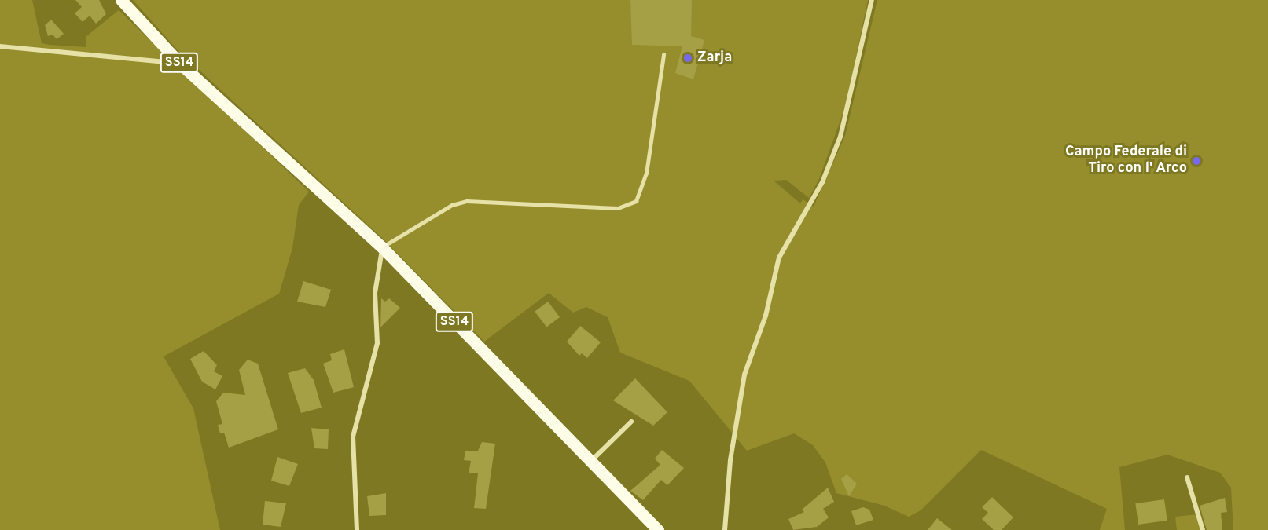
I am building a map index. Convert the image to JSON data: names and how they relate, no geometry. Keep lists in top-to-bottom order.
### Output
{
  "streets": {
    "main road": ["SS14"]
  },
  "places": ["Zarja", "Campo Federale di Tiro con l' Arco"]
}
